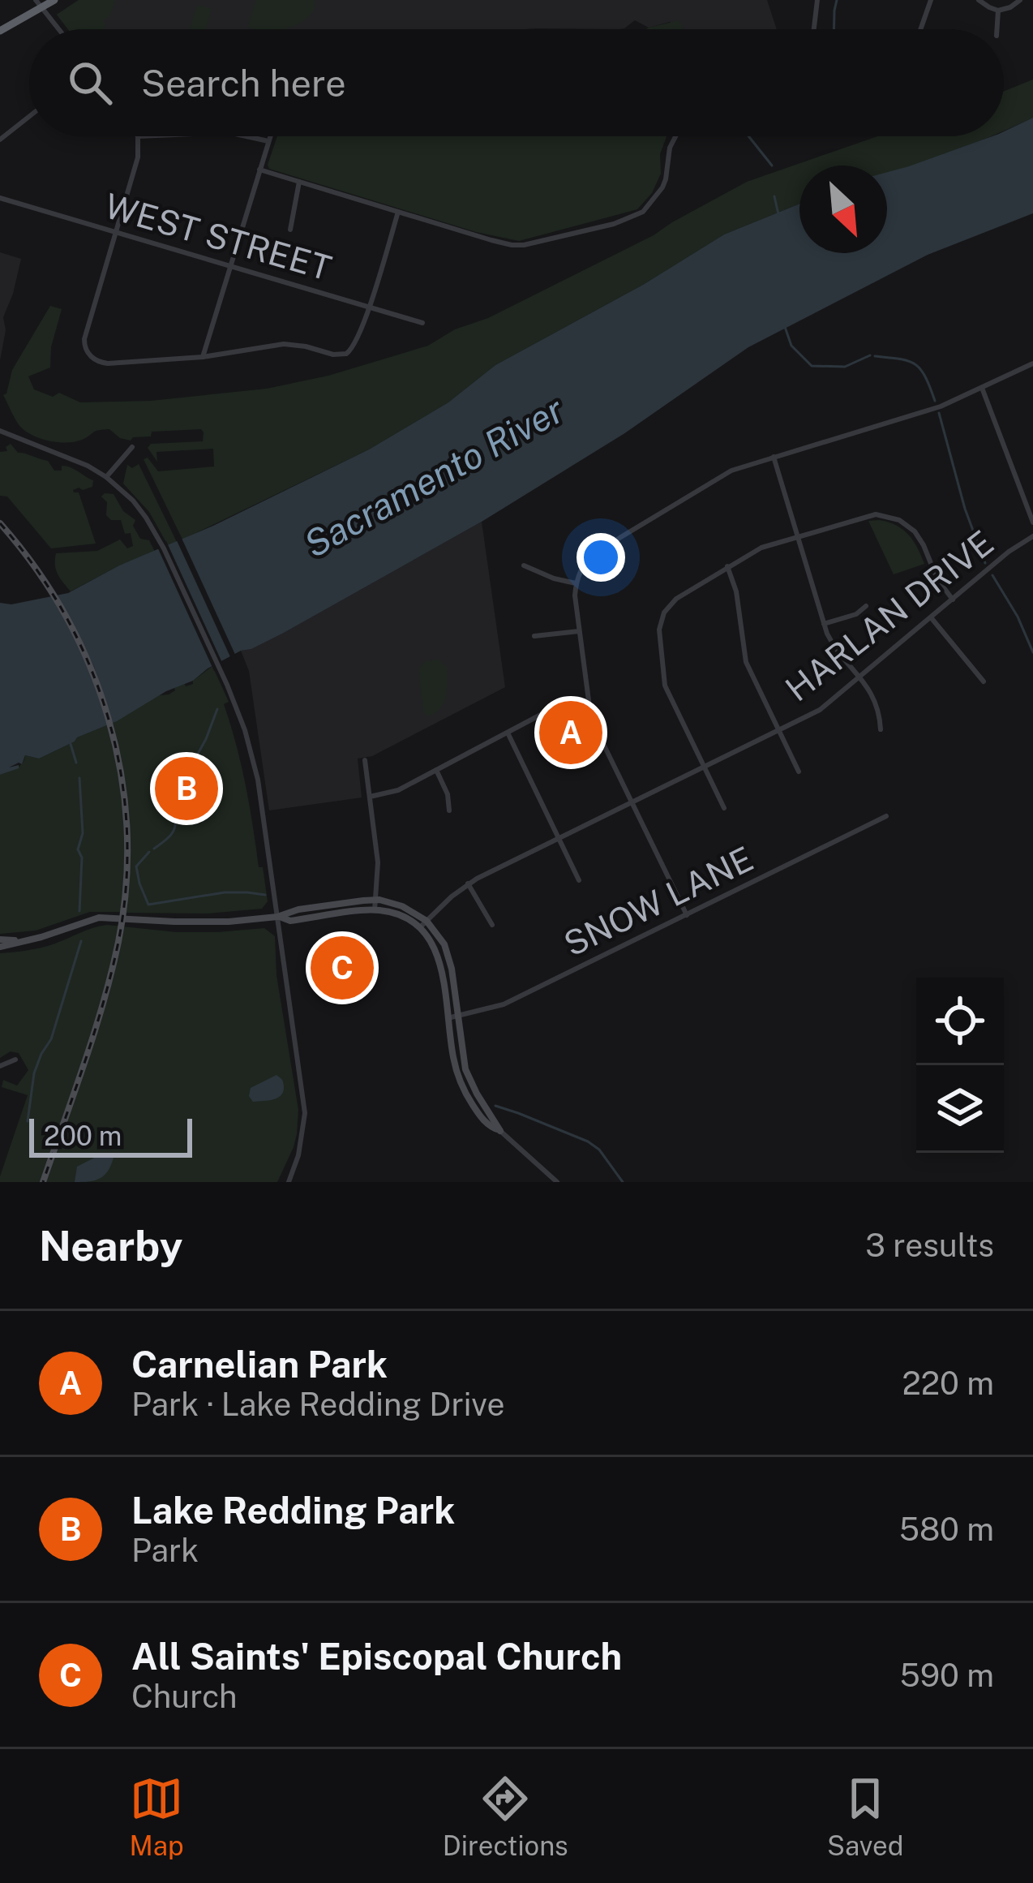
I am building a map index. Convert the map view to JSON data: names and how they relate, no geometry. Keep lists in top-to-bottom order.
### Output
{
  "streets": {
    "street": ["WEST STREET", "HARLAN DRIVE", "SNOW LANE"]
  },
  "water": ["Sacramento River"],
  "scale_bar": "200 m",
  "north": "bottom right",
  "page": {
    "search": "Search here",
    "pins": ["A", "B", "C"],
    "scale": "200 m",
    "heading": ["Nearby", "3 results"],
    "list": [
      {
        "mark": "A",
        "name": "Carnelian Park",
        "note": "Park · Lake Redding Drive",
        "value": "220 m"
      },
      {
        "mark": "B",
        "name": "Lake Redding Park",
        "note": "Park",
        "value": "580 m"
      },
      {
        "mark": "C",
        "name": "All Saints' Episcopal Church",
        "note": "Church",
        "value": "590 m"
      }
    ],
    "nav": ["Map", "Directions", "Saved"]
  }
}
